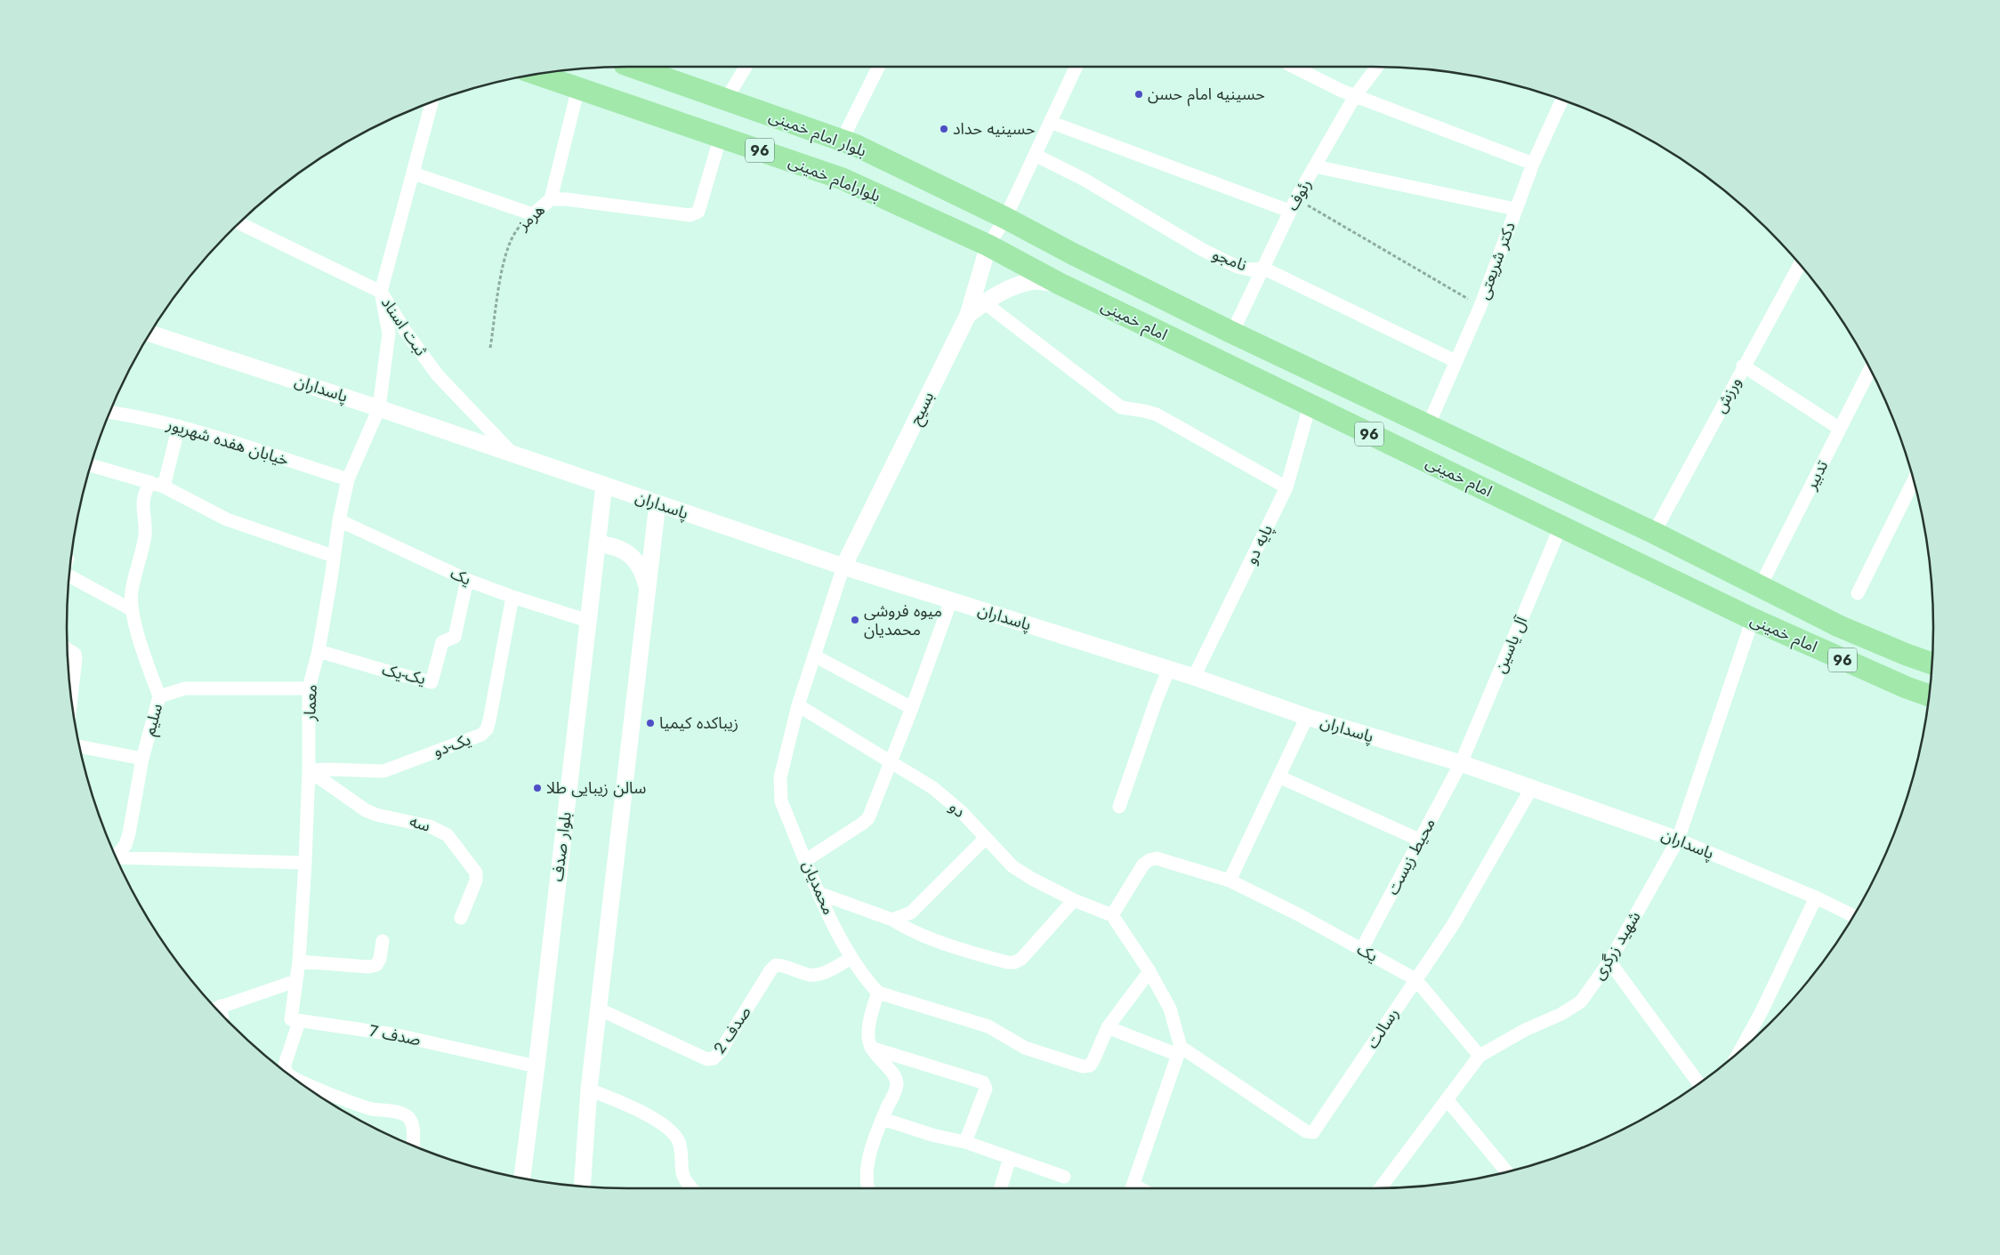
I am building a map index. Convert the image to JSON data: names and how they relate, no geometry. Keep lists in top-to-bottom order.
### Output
{
  "streets": {
    "highway": [
      "بلوار امام خمینی",
      "96",
      "بلوارامام خمینی",
      "امام خمینی"
    ],
    "street": [
      "رئوف",
      "هرمز",
      "نامجو",
      "دکتر شریعتی",
      "ثبت اسناد",
      "پاسداران",
      "ورزش",
      "بسیح",
      "خیابان هفده شهریور",
      "تدبیر",
      "پایه دو",
      "یک",
      "آل یاسین",
      "یک-یک",
      "معمار",
      "سلیم",
      "یک-دو",
      "دو",
      "سه",
      "بلوار صدف",
      "محیط زیست",
      "محمدیان",
      "شهید زرگری",
      "رسالت",
      "صدف 2",
      "صدف 7"
    ]
  },
  "crossings": [
    ["بلوار امام خمینی", "امام خمینی"],
    ["بلوارامام خمینی", "هرمز"],
    ["بلوارامام خمینی", "امام خمینی"],
    ["بلوارامام خمینی", "بسیح"],
    ["رئوف", "نامجو"],
    ["رئوف", "امام خمینی"],
    ["نامجو", "دکتر شریعتی"],
    ["دکتر شریعتی", "امام خمینی"],
    ["امام خمینی", "ورزش"],
    ["امام خمینی", "بسیح"],
    ["امام خمینی", "تدبیر"],
    ["امام خمینی", "پایه دو"],
    ["امام خمینی", "آل یاسین"],
    ["امام خمینی", "شهید زرگری"],
    ["ثبت اسناد", "پاسداران"],
    ["ثبت اسناد", "معمار"],
    ["پاسداران", "بسیح"],
    ["پاسداران", "پایه دو"],
    ["پاسداران", "آل یاسین"],
    ["پاسداران", "معمار"],
    ["پاسداران", "بلوار صدف"],
    ["پاسداران", "محیط زیست"],
    ["پاسداران", "محمدیان"],
    ["پاسداران", "شهید زرگری"],
    ["پاسداران", "رسالت"],
    ["بسیح", "محمدیان"],
    ["خیابان هفده شهریور", "معمار"],
    ["یک", "یک-یک"],
    ["یک", "معمار"],
    ["یک", "یک-دو"],
    ["یک", "بلوار صدف"],
    ["یک", "محیط زیست"],
    ["یک", "شهید زرگری"],
    ["یک", "رسالت"],
    ["آل یاسین", "محیط زیست"],
    ["یک-یک", "معمار"],
    ["معمار", "سلیم"],
    ["معمار", "یک-دو"],
    ["معمار", "سه"],
    ["یک-دو", "سه"],
    ["دو", "محمدیان"],
    ["بلوار صدف", "صدف 7"],
    ["محمدیان", "صدف 2"]
  ],
  "places": [
    "حسینیه امام حسن",
    "حسینیه حداد",
    "میوه فروشی محمدیان",
    "زیباکده کیمیا",
    "سالن زیبایی طلا"
  ]
}
